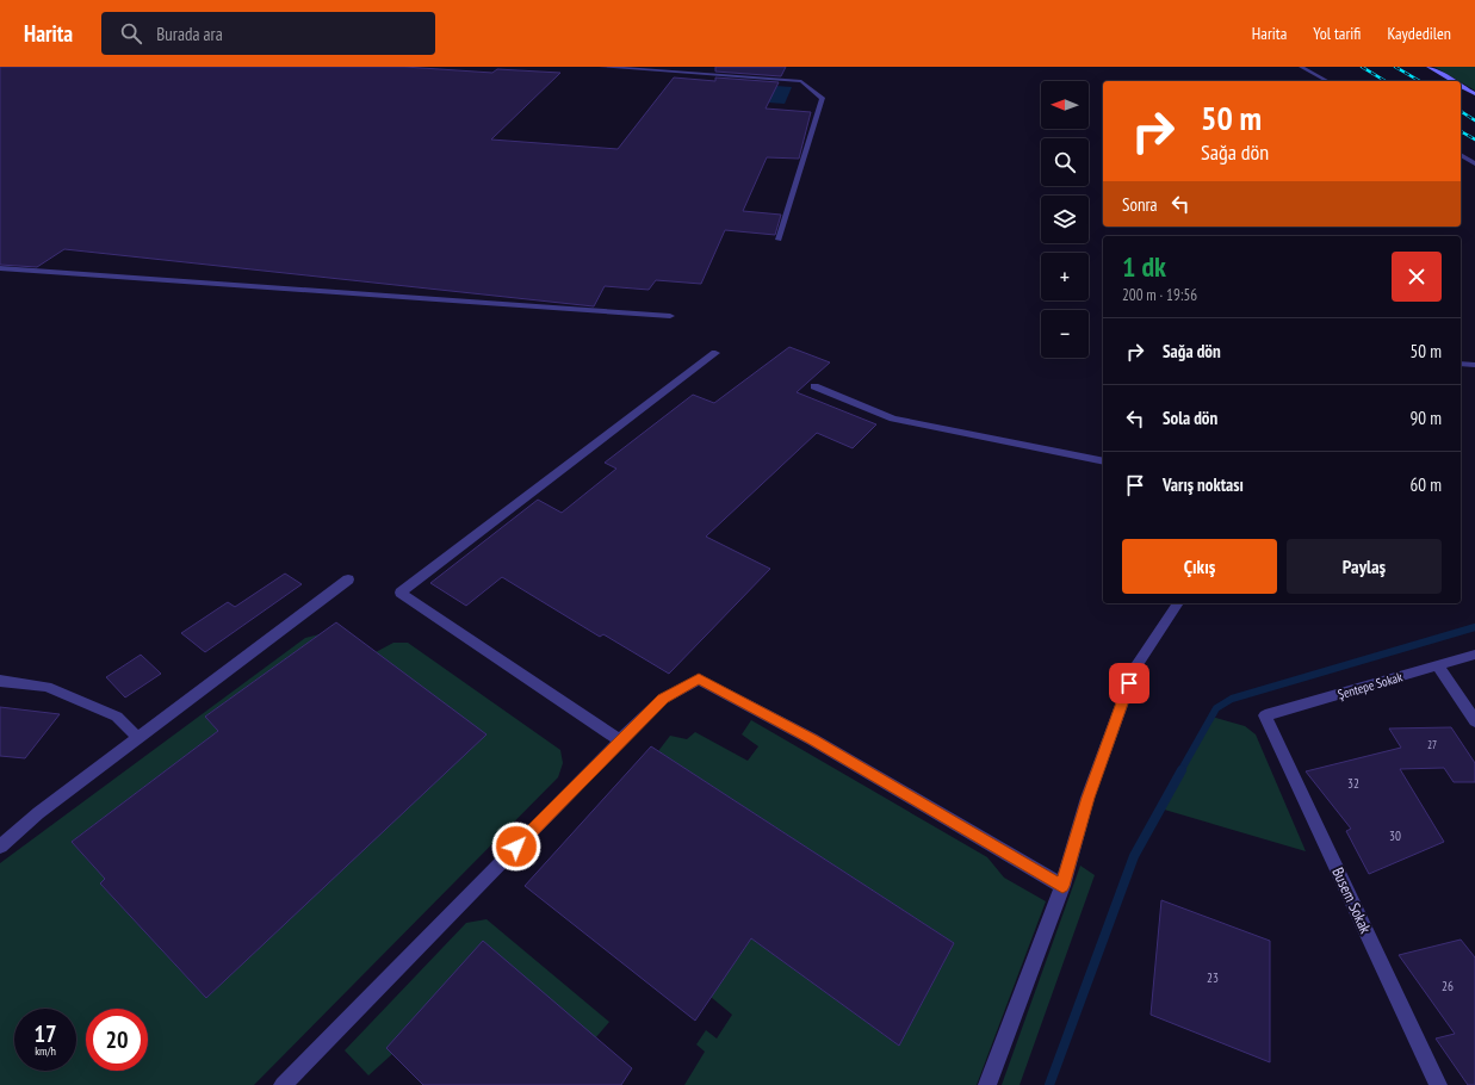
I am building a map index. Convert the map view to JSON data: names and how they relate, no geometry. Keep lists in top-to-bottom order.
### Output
{
  "streets": {
    "street": ["Şentepe Sokak", "Busem Sokak"]
  },
  "crossings": [
    ["Şentepe Sokak", "Busem Sokak"]
  ],
  "house_numbers": [
    "27",
    "32",
    "30",
    "23",
    "26"
  ],
  "north": "left",
  "page": {
    "header": "Harita",
    "search": "Burada ara",
    "nav": ["Harita", "Yol tarifi", "Kaydedilen"],
    "map_buttons": ["+", "−"],
    "turn": ["50 m", "Sağa dön"],
    "then": "Sonra",
    "heading": ["1 dk", "200 m · 19:56"],
    "list": [
      {
        "name": "Sağa dön",
        "value": "50 m"
      },
      {
        "name": "Sola dön",
        "value": "90 m"
      },
      {
        "name": "Varış noktası",
        "value": "60 m"
      }
    ],
    "buttons": ["Çıkış", "Paylaş"],
    "speed": "17 km/h",
    "limit": "20"
  }
}
